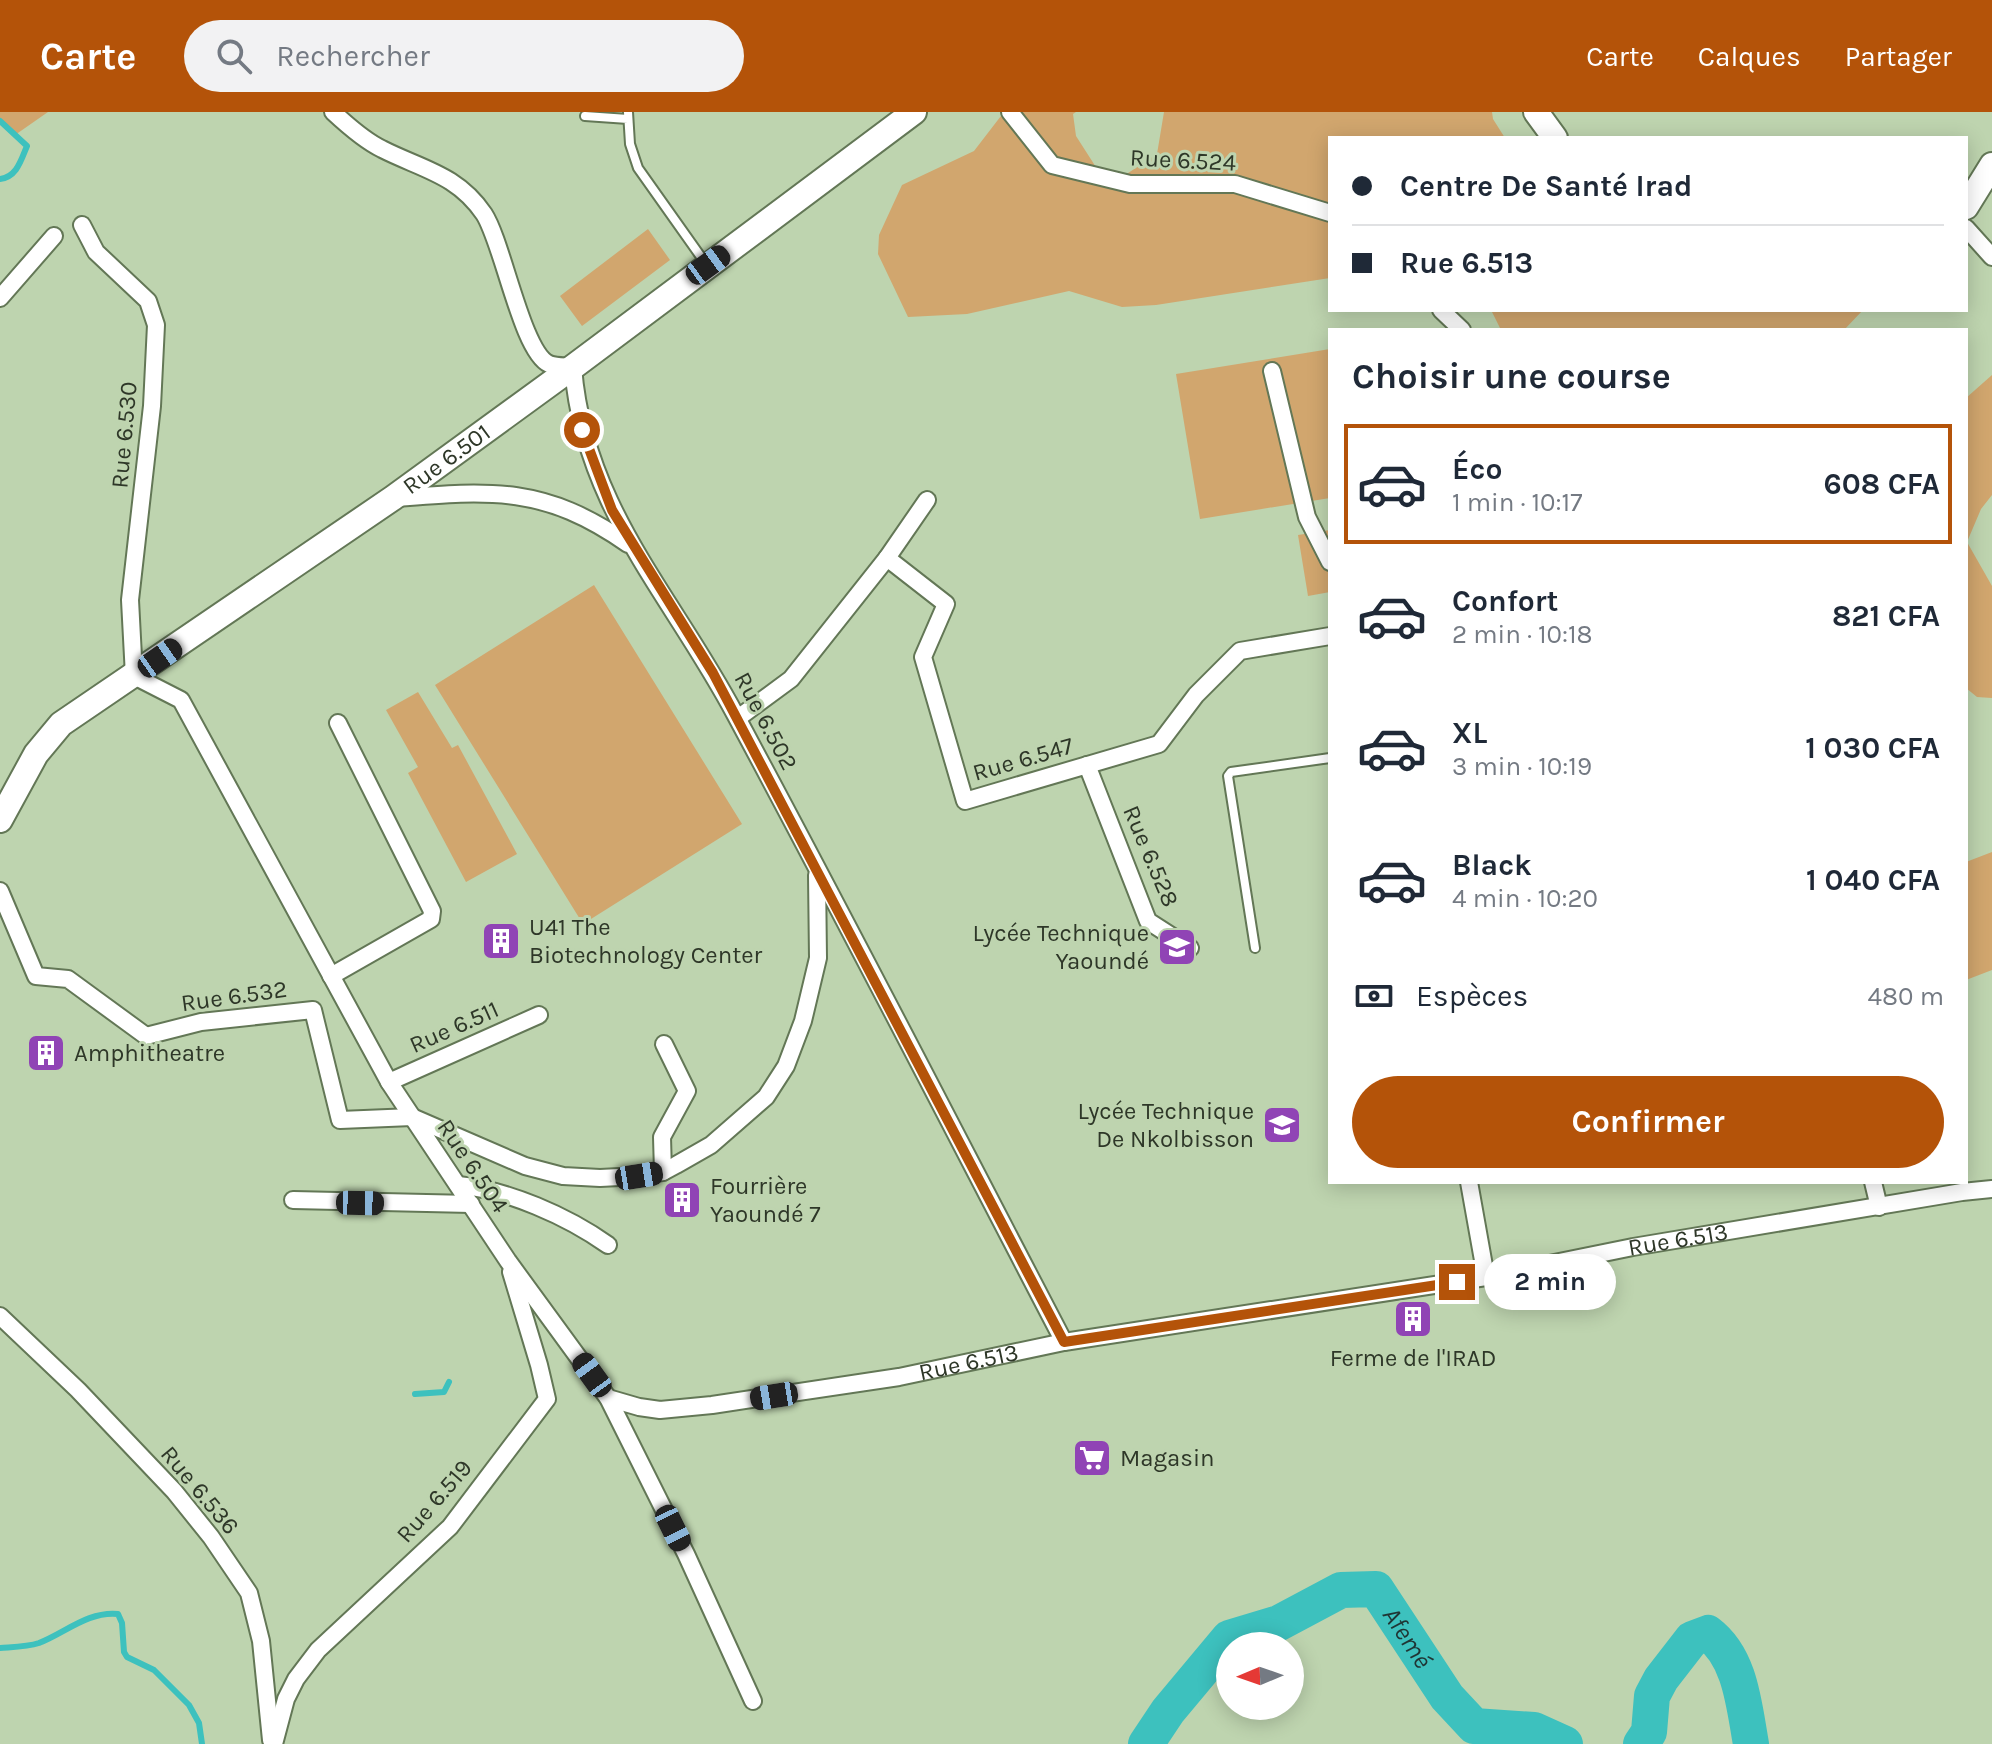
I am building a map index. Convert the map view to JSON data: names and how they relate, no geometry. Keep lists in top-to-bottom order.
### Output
{
  "streets": {
    "street": [
      "Rue 6.524",
      "Rue 6.530",
      "Rue 6.501",
      "Rue 6.502",
      "Rue 6.547",
      "Rue 6.528",
      "Rue 6.532",
      "Rue 6.511",
      "Rue 6.504",
      "Rue 6.513",
      "Rue 6.536",
      "Rue 6.519"
    ]
  },
  "crossings": [
    ["Rue 6.530", "Rue 6.501"],
    ["Rue 6.530", "Rue 6.504"],
    ["Rue 6.501", "Rue 6.502"],
    ["Rue 6.501", "Rue 6.504"],
    ["Rue 6.502", "Rue 6.532"],
    ["Rue 6.502", "Rue 6.513"],
    ["Rue 6.547", "Rue 6.528"],
    ["Rue 6.532", "Rue 6.504"],
    ["Rue 6.511", "Rue 6.504"],
    ["Rue 6.504", "Rue 6.513"],
    ["Rue 6.504", "Rue 6.519"],
    ["Rue 6.536", "Rue 6.519"]
  ],
  "water": ["Afemé"],
  "places": {
    "building": [
      "U41 The Biotechnology Center",
      "Amphitheatre",
      "Fourrière Yaoundé 7",
      "Ferme de l'IRAD"
    ],
    "school or university": ["Lycée Technique Yaoundé", "Lycée Technique De Nkolbisson"],
    "supermarket": ["Magasin"]
  },
  "north": "left",
  "page": {
    "header": "Carte",
    "search": "Rechercher",
    "nav": ["Carte", "Calques", "Partager"],
    "banner": ["Centre De Santé Irad", "Rue 6.513"],
    "heading": "Choisir une course",
    "list": [
      {
        "name": "Éco",
        "note": "1 min · 10:17",
        "value": "608 CFA"
      },
      {
        "name": "Confort",
        "note": "2 min · 10:18",
        "value": "821 CFA"
      },
      {
        "name": "XL",
        "note": "3 min · 10:19",
        "value": "1 030 CFA"
      },
      {
        "name": "Black",
        "note": "4 min · 10:20",
        "value": "1 040 CFA"
      }
    ],
    "pay": ["Espèces", "480 m"],
    "buttons": "Confirmer",
    "bubble": "2 min"
  }
}
